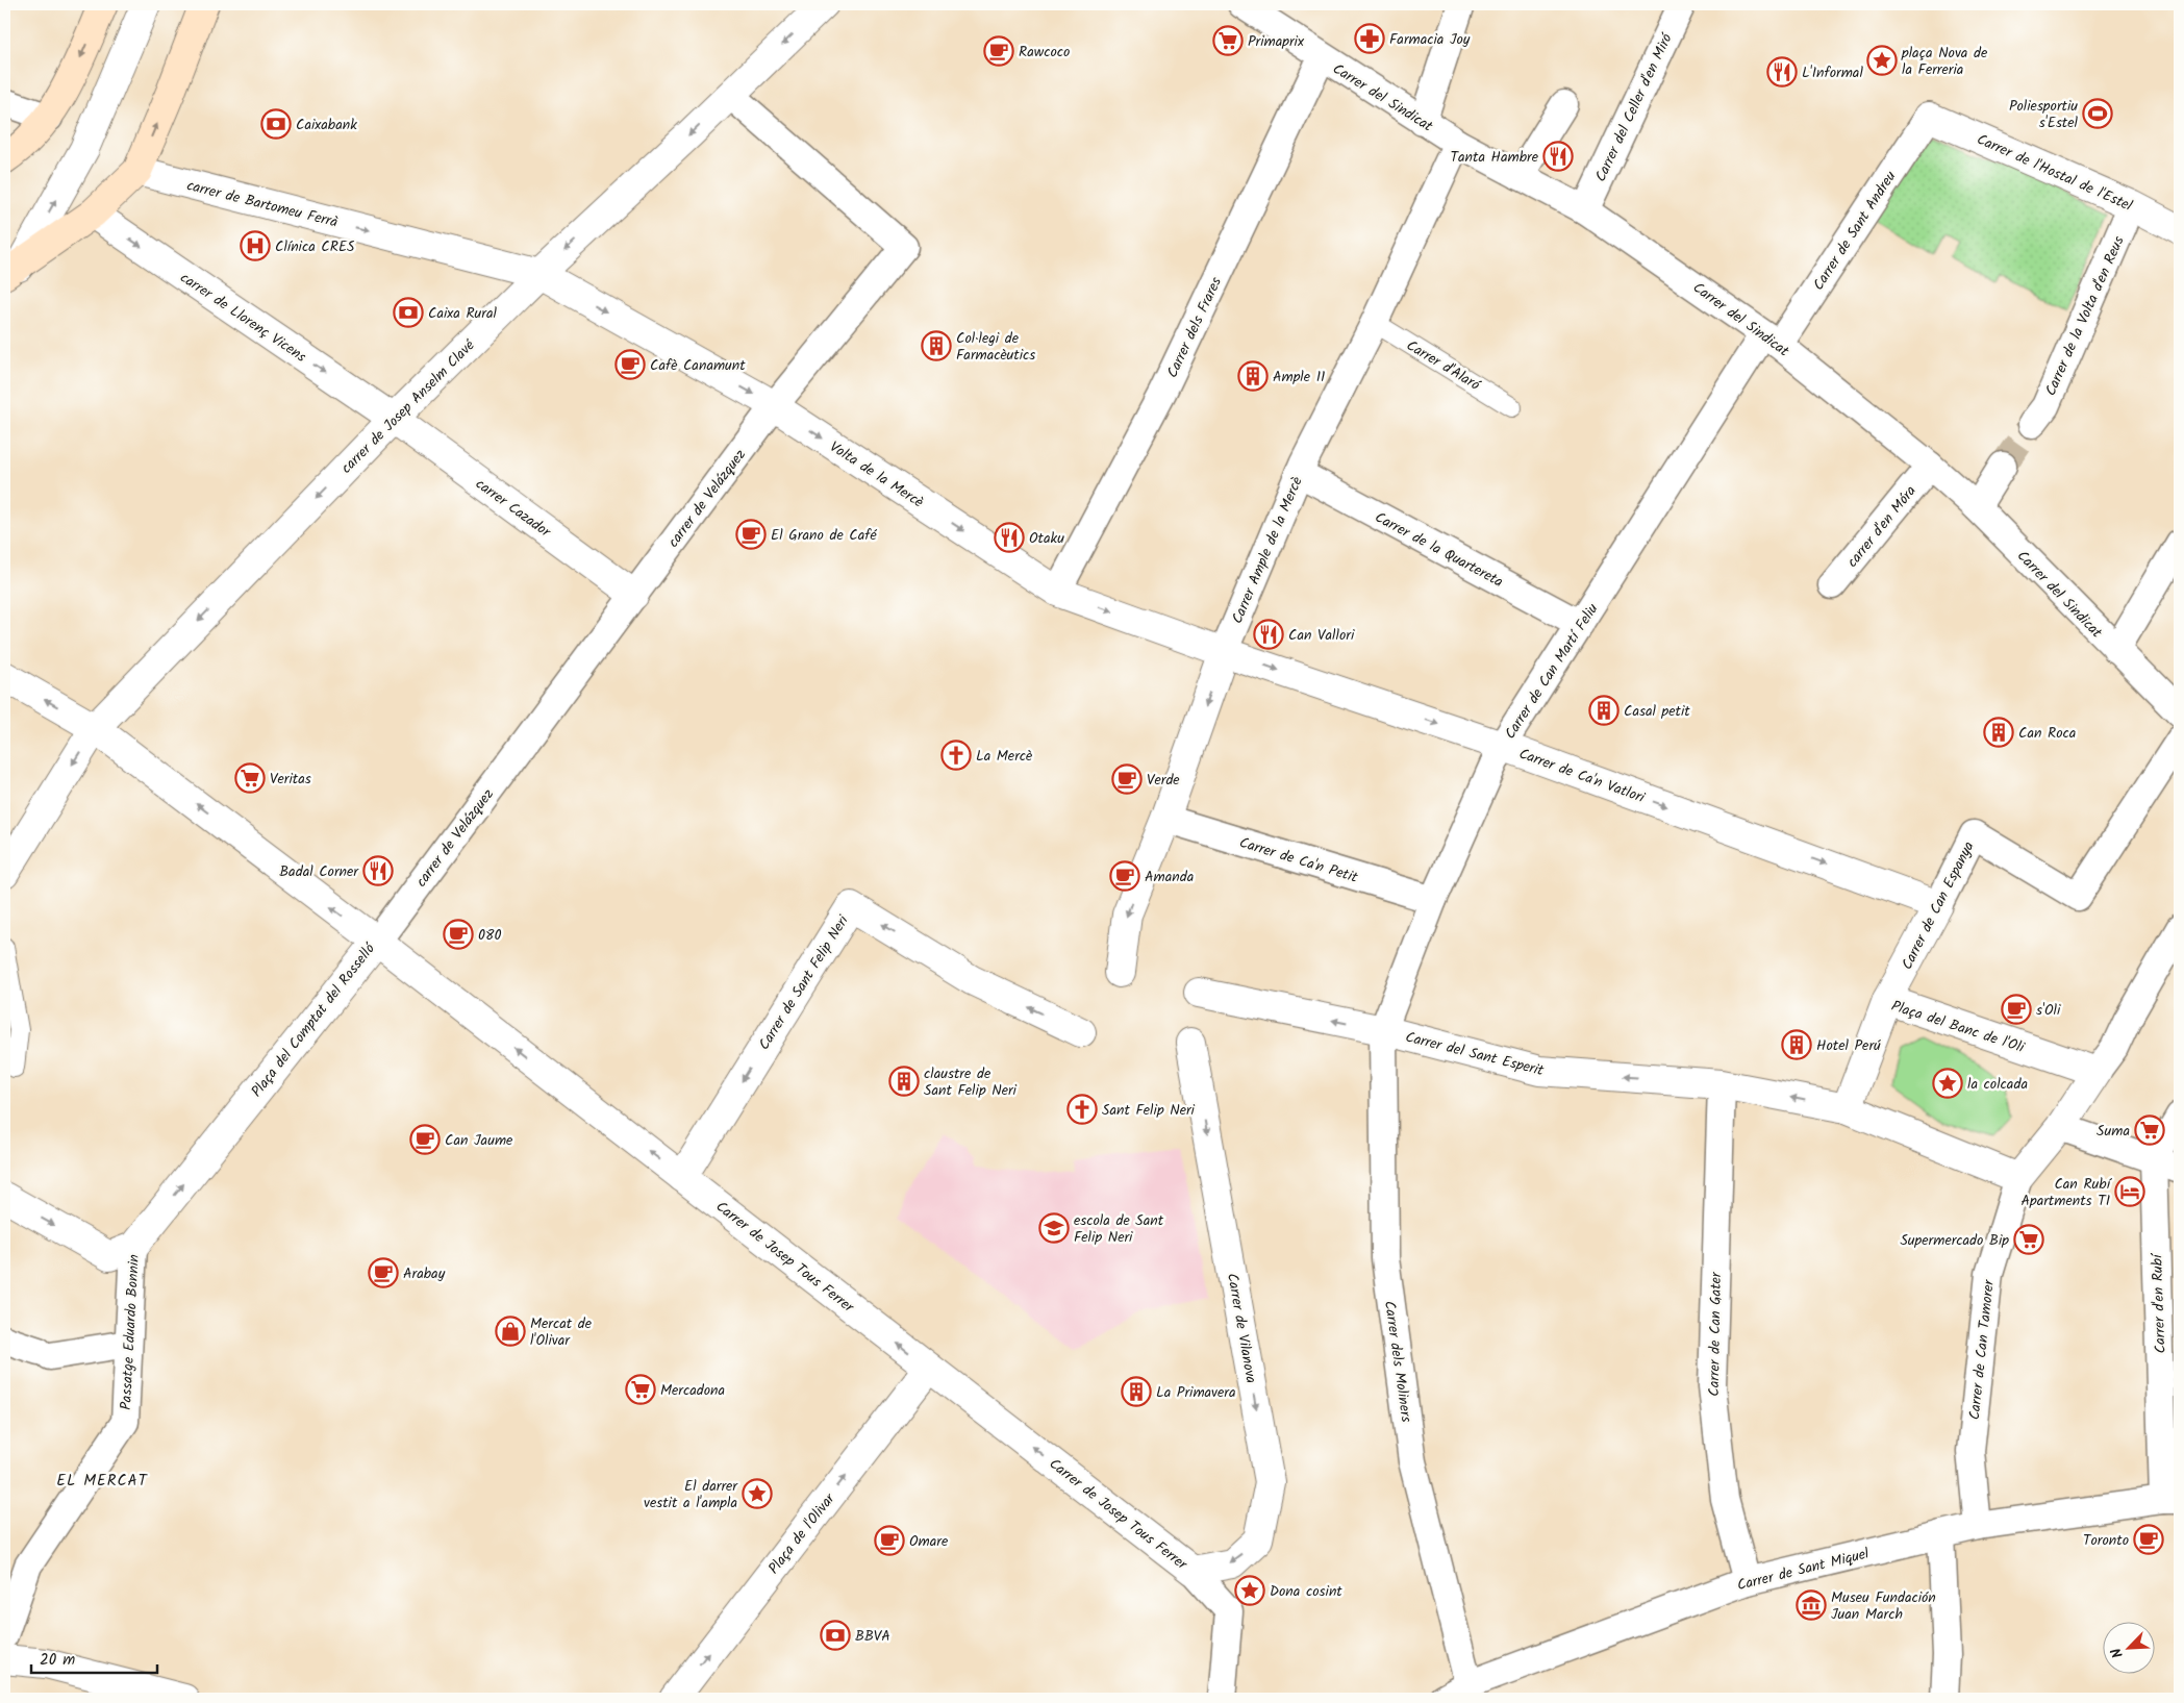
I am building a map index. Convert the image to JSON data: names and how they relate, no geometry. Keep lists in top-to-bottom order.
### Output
{
  "streets": {
    "street": [
      "Carrer del Sindicat",
      "Carrer del Celler d'en Miró",
      "Carrer de l'Hostal de l'Estel",
      "carrer de Bartomeu Ferrà",
      "Carrer de Sant Andreu",
      "Carrer de la Volta d'en Reus",
      "carrer de Llorenç Vicens",
      "Carrer dels Frares",
      "carrer de Josep Anselm Clavé",
      "Volta de la Mercè",
      "carrer de Velázquez",
      "carrer Cazador",
      "carrer d'en Móra",
      "Carrer de la Quartereta",
      "Carrer Ample de la Mercè",
      "Carrer de Can Martí Feliu",
      "Carrer de Ca'n Vatlori",
      "Carrer de Ca'n Petit",
      "Carrer de Can Espanya",
      "Carrer de Sant Felip Neri",
      "Plaça del Comptat del Rosselló",
      "Plaça del Banc de l'Oli",
      "Carrer del Sant Esperit",
      "Carrer de Josep Tous Ferrer",
      "Carrer d'en Rubí",
      "Carrer de Vilanova",
      "Passatge Eduardo Bonnin",
      "Carrer de Can Gater",
      "Carrer de Can Tamorer",
      "Carrer dels Moliners",
      "Plaça de l'Olivar",
      "Carrer de Sant Miquel"
    ],
    "lane": ["Carrer d'Alaró"]
  },
  "crossings": [
    ["Carrer del Sindicat", "Carrer del Celler d'en Miró"],
    ["Carrer del Sindicat", "Carrer de Sant Andreu"],
    ["Carrer del Sindicat", "Carrer dels Frares"],
    ["Carrer del Sindicat", "carrer d'en Móra"],
    ["Carrer del Sindicat", "Carrer Ample de la Mercè"],
    ["Carrer del Sindicat", "Carrer de Can Martí Feliu"],
    ["Carrer de l'Hostal de l'Estel", "Carrer de Sant Andreu"],
    ["Carrer de l'Hostal de l'Estel", "Carrer de la Volta d'en Reus"],
    ["carrer de Bartomeu Ferrà", "carrer de Josep Anselm Clavé"],
    ["carrer de Bartomeu Ferrà", "Volta de la Mercè"],
    ["Carrer de Sant Andreu", "Carrer de Can Martí Feliu"],
    ["carrer de Llorenç Vicens", "carrer de Josep Anselm Clavé"],
    ["carrer de Llorenç Vicens", "carrer Cazador"],
    ["Carrer dels Frares", "Volta de la Mercè"],
    ["Carrer d'Alaró", "Carrer Ample de la Mercè"],
    ["carrer de Josep Anselm Clavé", "Volta de la Mercè"],
    ["carrer de Josep Anselm Clavé", "carrer de Velázquez"],
    ["carrer de Josep Anselm Clavé", "carrer Cazador"],
    ["carrer de Josep Anselm Clavé", "Plaça del Comptat del Rosselló"],
    ["Volta de la Mercè", "carrer de Velázquez"],
    ["Volta de la Mercè", "Carrer Ample de la Mercè"],
    ["Volta de la Mercè", "Carrer de Ca'n Vatlori"],
    ["carrer de Velázquez", "carrer Cazador"],
    ["carrer de Velázquez", "Plaça del Comptat del Rosselló"],
    ["carrer de Velázquez", "Carrer de Josep Tous Ferrer"],
    ["Carrer de la Quartereta", "Carrer Ample de la Mercè"],
    ["Carrer de la Quartereta", "Carrer de Can Martí Feliu"],
    ["Carrer Ample de la Mercè", "Carrer de Ca'n Vatlori"],
    ["Carrer Ample de la Mercè", "Carrer de Ca'n Petit"],
    ["Carrer de Can Martí Feliu", "Carrer de Ca'n Vatlori"],
    ["Carrer de Can Martí Feliu", "Carrer de Ca'n Petit"],
    ["Carrer de Can Martí Feliu", "Carrer del Sant Esperit"],
    ["Carrer de Can Martí Feliu", "Carrer dels Moliners"],
    ["Carrer de Ca'n Vatlori", "Carrer de Can Espanya"],
    ["Carrer de Can Espanya", "Plaça del Banc de l'Oli"],
    ["Carrer de Sant Felip Neri", "Carrer de Josep Tous Ferrer"],
    ["Plaça del Comptat del Rosselló", "Carrer de Josep Tous Ferrer"],
    ["Plaça del Comptat del Rosselló", "Passatge Eduardo Bonnin"],
    ["Plaça del Banc de l'Oli", "Carrer del Sant Esperit"],
    ["Carrer del Sant Esperit", "Carrer de Can Gater"],
    ["Carrer del Sant Esperit", "Carrer dels Moliners"],
    ["Carrer de Josep Tous Ferrer", "Carrer de Vilanova"],
    ["Carrer de Josep Tous Ferrer", "Plaça de l'Olivar"],
    ["Carrer d'en Rubí", "Carrer de Sant Miquel"],
    ["Carrer de Can Gater", "Carrer de Sant Miquel"],
    ["Carrer de Can Tamorer", "Carrer de Sant Miquel"],
    ["Carrer dels Moliners", "Carrer de Sant Miquel"]
  ],
  "one_way": [
    "carrer de Bartomeu Ferrà",
    "carrer de Llorenç Vicens",
    "carrer de Josep Anselm Clavé",
    "Volta de la Mercè",
    "Carrer Ample de la Mercè",
    "Carrer de Ca'n Vatlori",
    "Carrer del Sant Esperit",
    "Carrer de Josep Tous Ferrer",
    "Carrer de Vilanova",
    "Plaça de l'Olivar"
  ],
  "districts": ["EL MERCAT"],
  "places": {
    "pharmacy": ["Farmacia Joy"],
    "supermarket": [
      "Primaprix",
      "Veritas",
      "Suma",
      "Supermercado Bip",
      "Mercadona"
    ],
    "cafe": [
      "Rawcoco",
      "Cafè Canamunt",
      "El Grano de Café",
      "Verde",
      "Amanda",
      "080",
      "s'Oli",
      "Can Jaume",
      "Arabay",
      "Toronto",
      "Omare"
    ],
    "place": [
      "plaça Nova de la Ferreria",
      "la colcada",
      "El darrer vestit a l'ampla",
      "Dona cosint"
    ],
    "restaurant": [
      "L'Informal",
      "Tanta Hambre",
      "Otaku",
      "Can Vallori",
      "Badal Corner"
    ],
    "sports": ["Poliesportiu s'Estel"],
    "bank": ["Caixabank", "Caixa Rural", "BBVA"],
    "hospital": ["Clínica CRES"],
    "building": [
      "Col·legi de Farmacèutics",
      "Ample 11",
      "Casal petit",
      "Can Roca",
      "Hotel Perú",
      "claustre de Sant Felip Neri",
      "La Primavera"
    ],
    "church": ["La Mercè", "Sant Felip Neri"],
    "hotel": ["Can Rubí Apartments TI"],
    "school or university": ["escola de Sant Felip Neri"],
    "shop": ["Mercat de l'Olivar"],
    "museum": ["Museu Fundación Juan March"]
  },
  "scale_bar": "20 m",
  "north": "bottom left"
}
